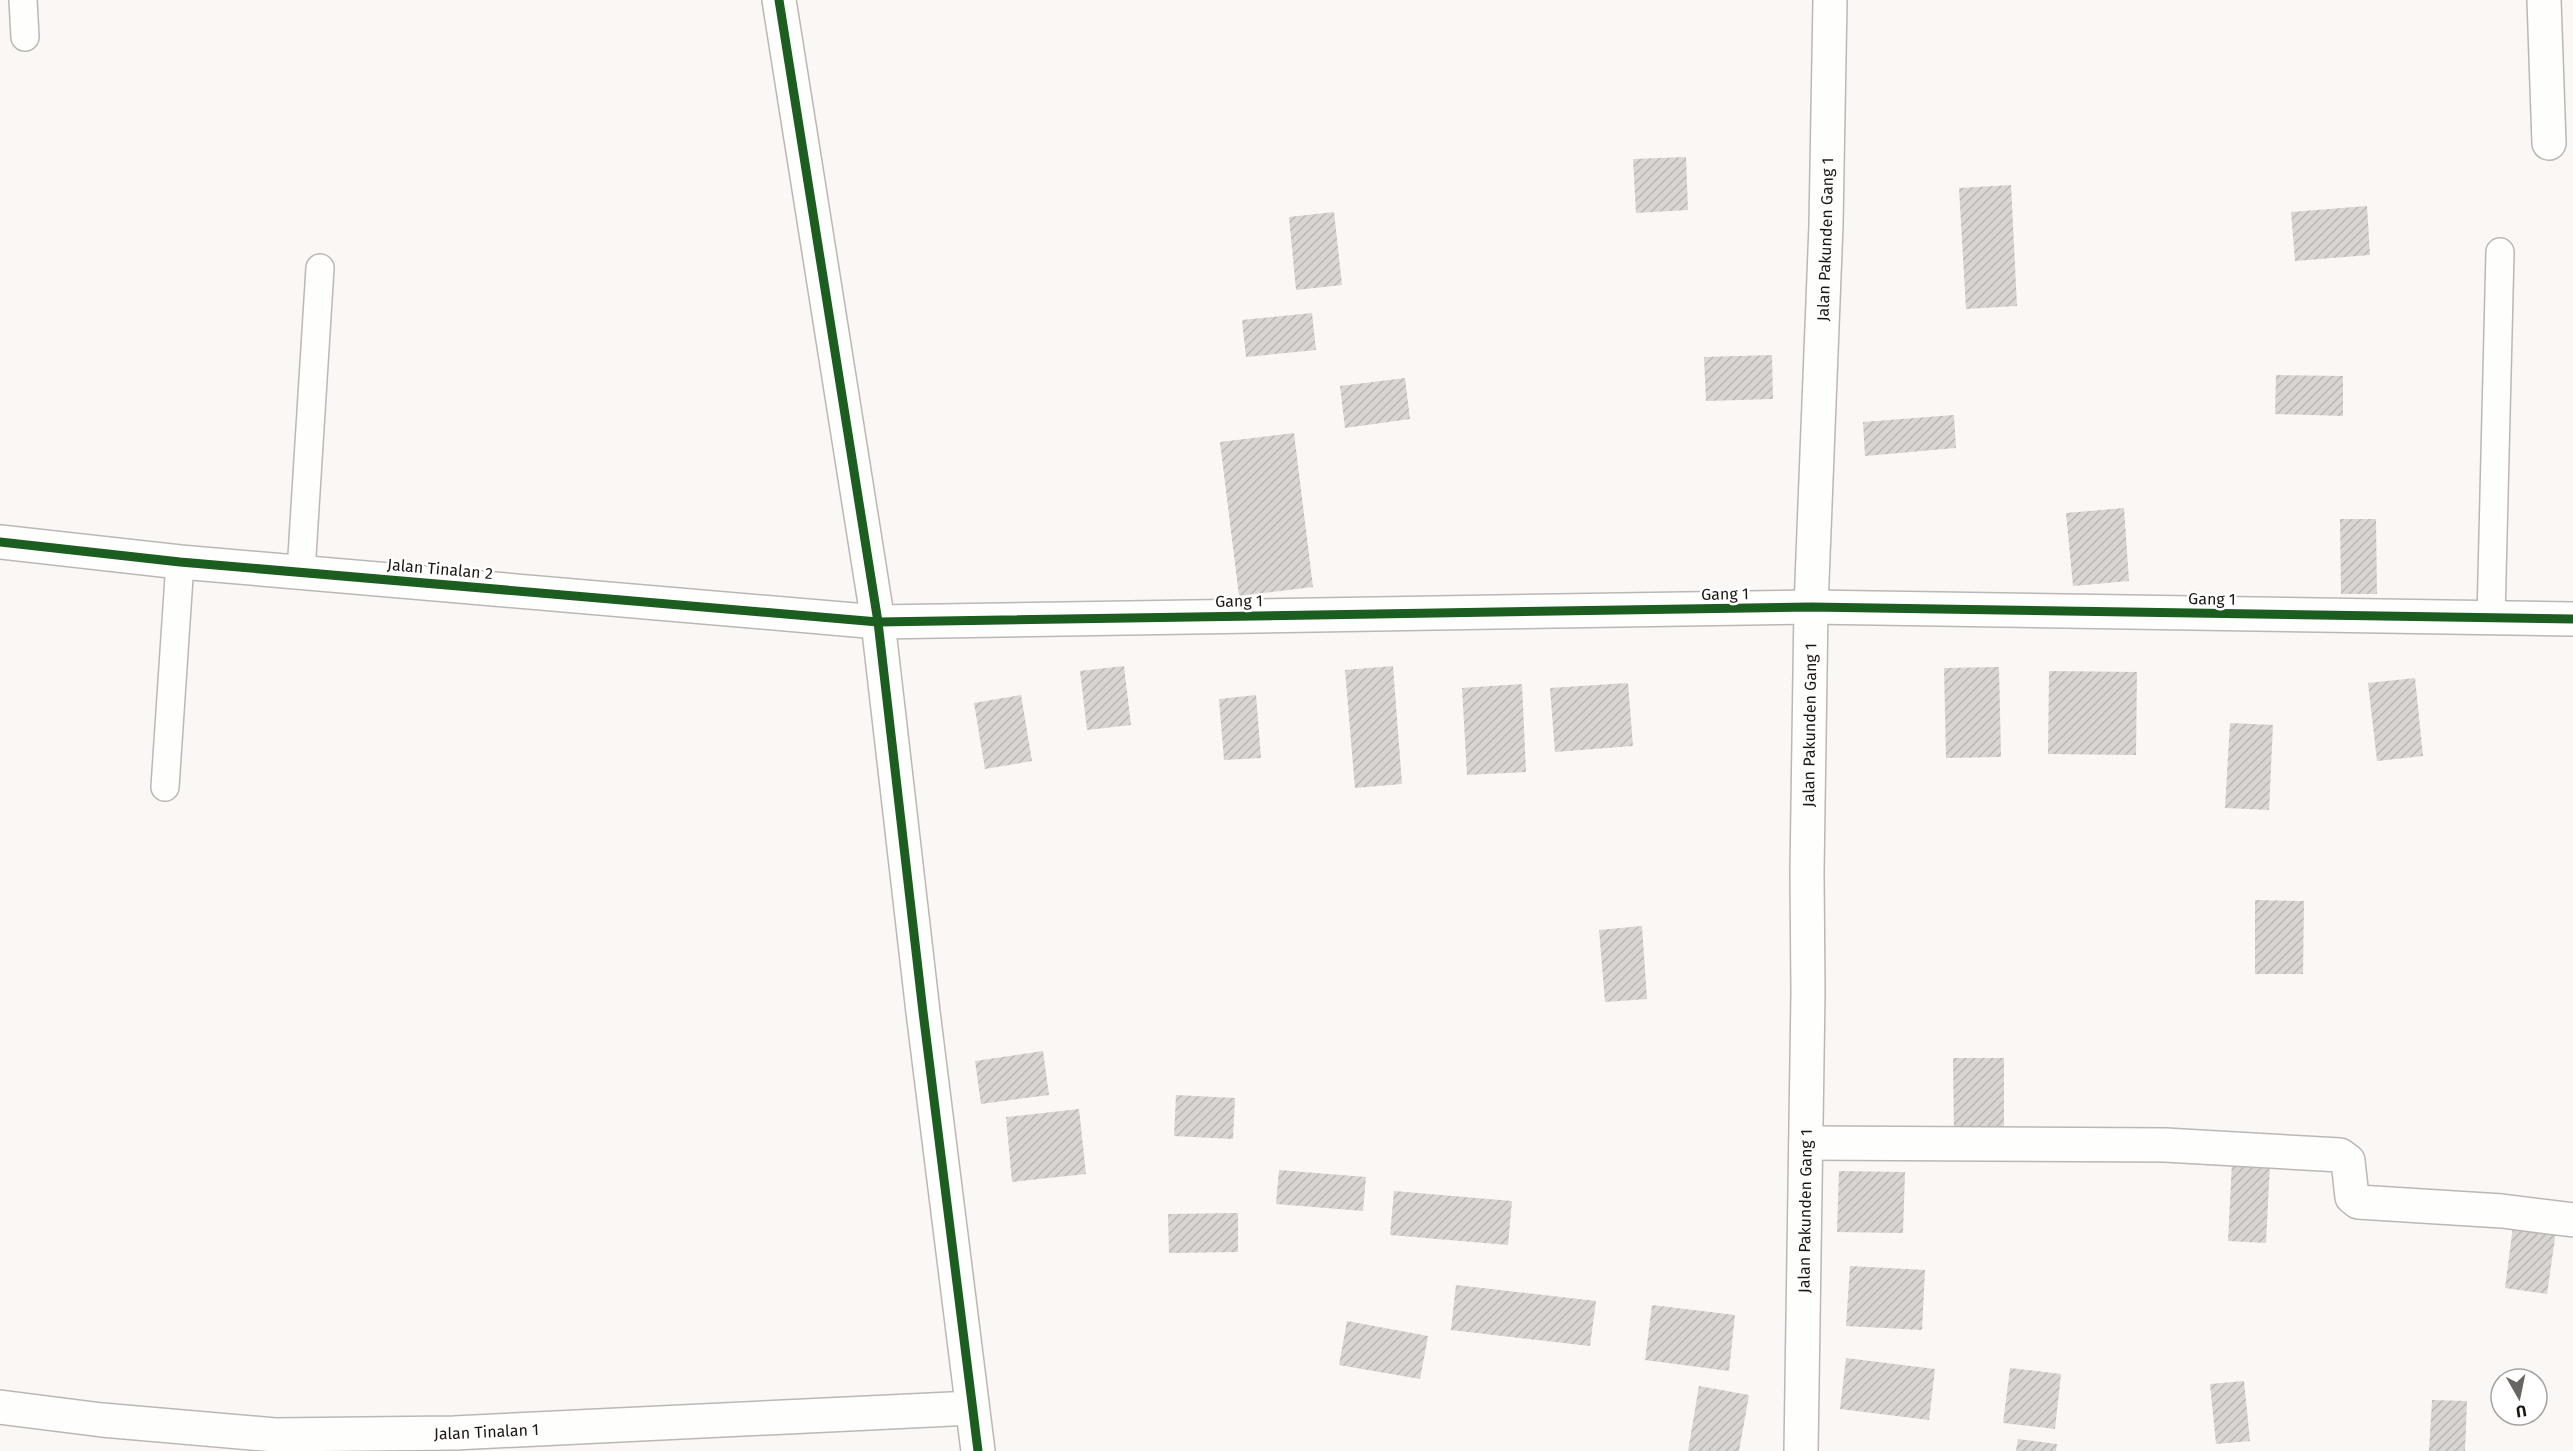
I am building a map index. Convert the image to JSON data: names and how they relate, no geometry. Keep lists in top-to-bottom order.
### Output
{
  "streets": {
    "street": [
      "Jalan Pakunden Gang 1",
      "Jalan Tinalan 2",
      "Gang 1",
      "Jalan Tinalan 1"
    ]
  },
  "crossings": [
    ["Jalan Pakunden Gang 1", "Gang 1"],
    ["Jalan Tinalan 2", "Gang 1"]
  ],
  "north": "bottom"
}
